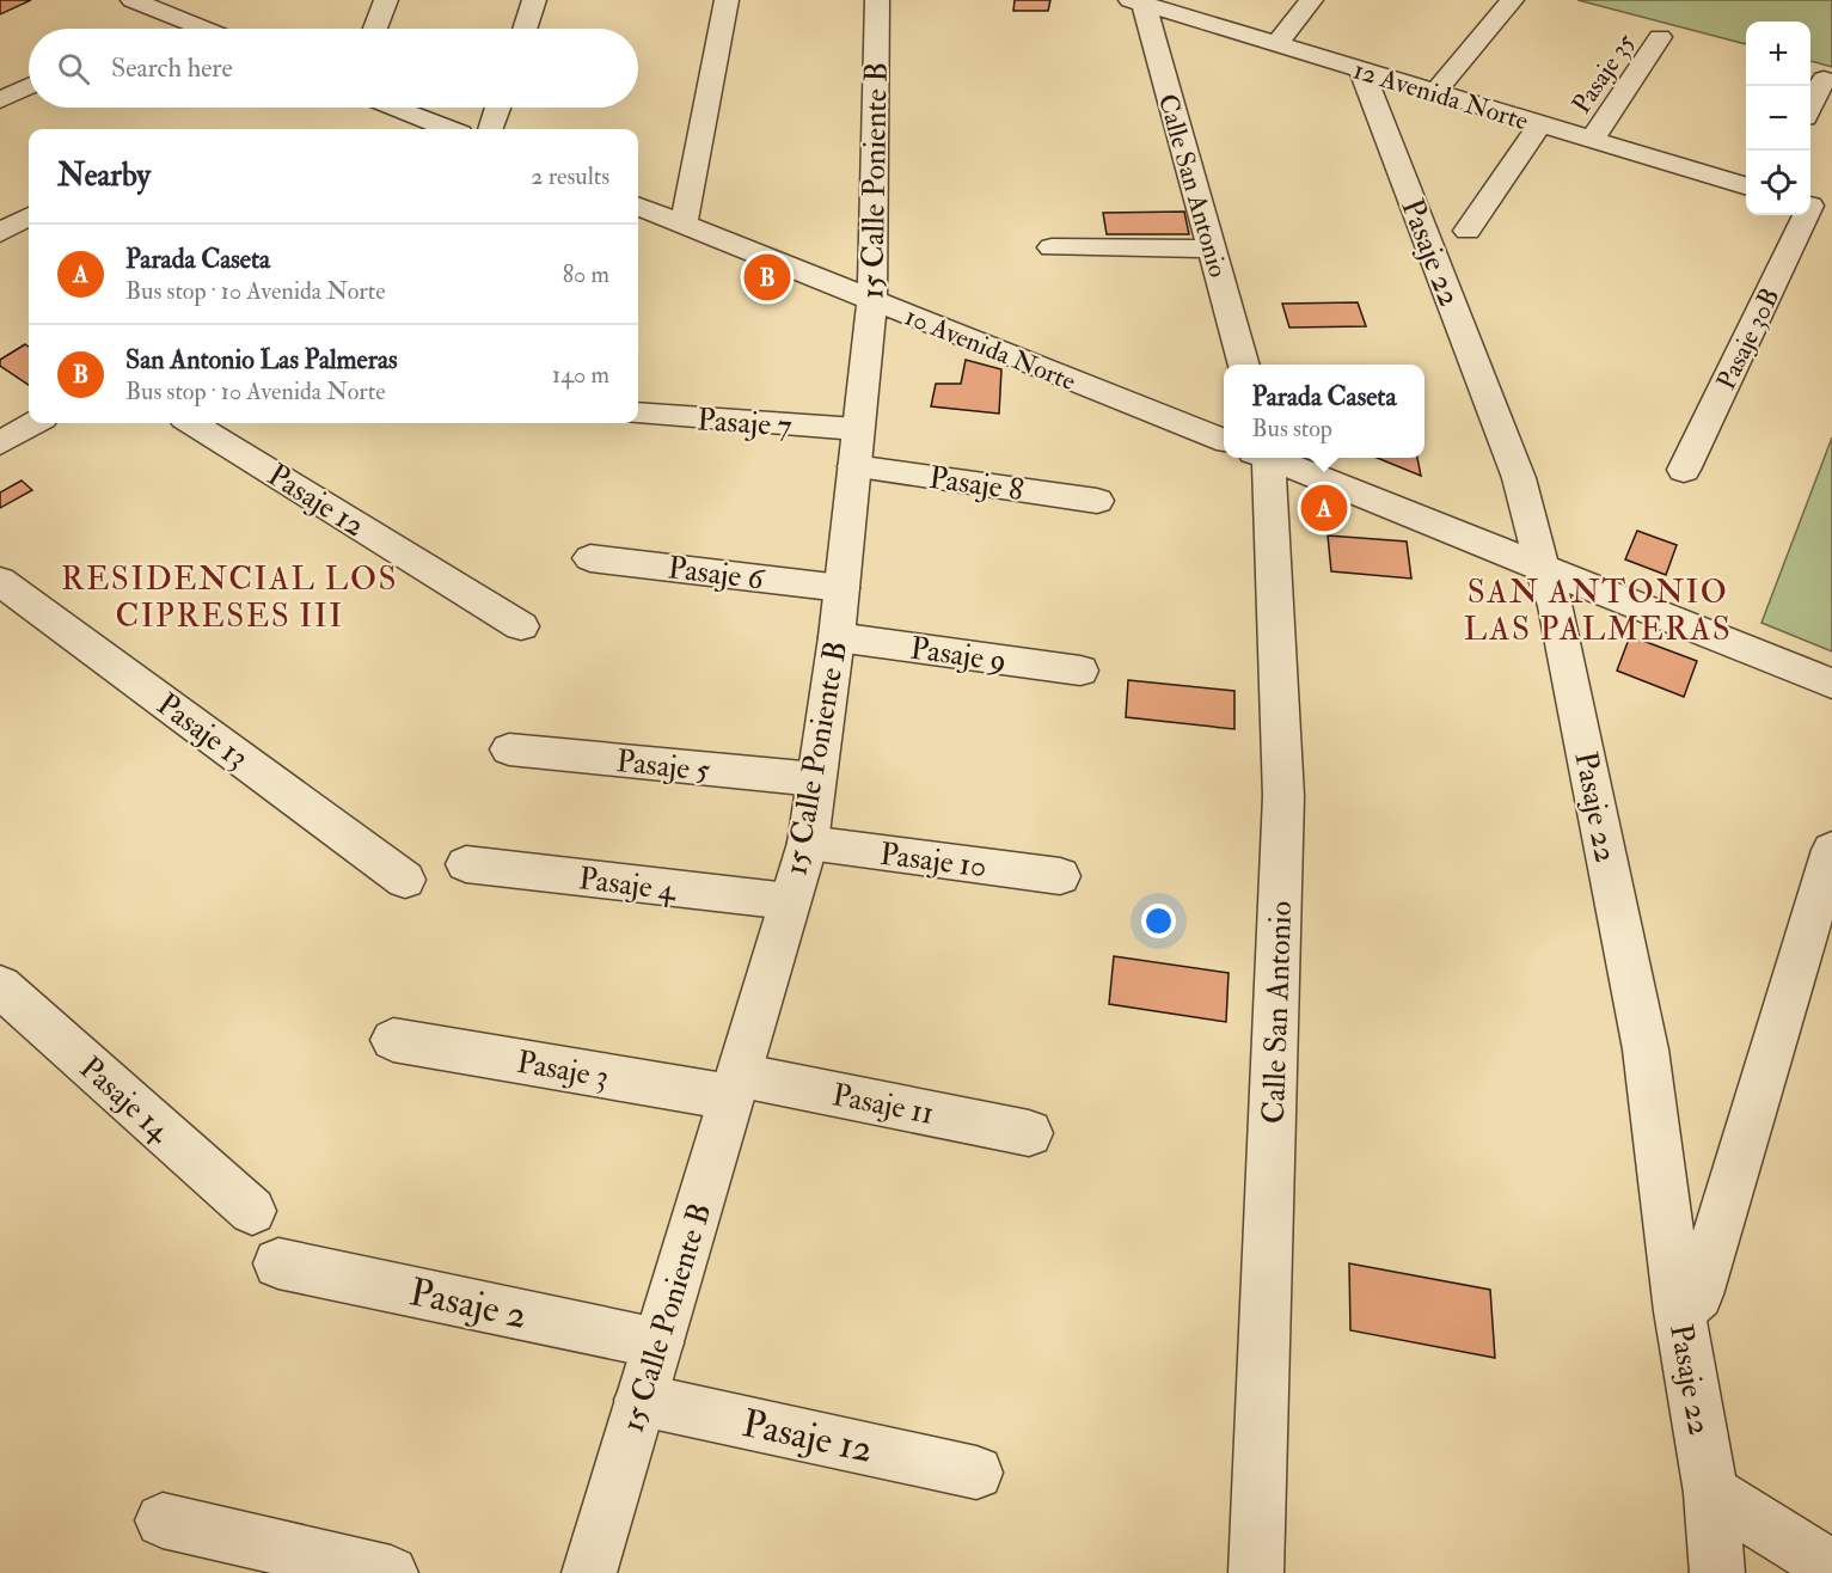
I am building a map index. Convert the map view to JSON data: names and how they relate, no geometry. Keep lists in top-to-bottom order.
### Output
{
  "streets": {
    "street": [
      "Pasaje 35",
      "12 Avenida Norte",
      "15 Calle Poniente B",
      "Calle San Antonio",
      "Pasaje 22",
      "Pasaje 30B",
      "10 Avenida Norte",
      "Pasaje 7",
      "Pasaje 8",
      "Pasaje 12",
      "Pasaje 6",
      "Pasaje 9",
      "Pasaje 13",
      "Pasaje 5",
      "Pasaje 10",
      "Pasaje 4",
      "Pasaje 3",
      "Pasaje 14",
      "Pasaje 11",
      "Pasaje 2"
    ]
  },
  "crossings": [
    ["Pasaje 35", "12 Avenida Norte"],
    ["12 Avenida Norte", "Calle San Antonio"],
    ["12 Avenida Norte", "Pasaje 22"],
    ["15 Calle Poniente B", "10 Avenida Norte"],
    ["15 Calle Poniente B", "Pasaje 7"],
    ["15 Calle Poniente B", "Pasaje 8"],
    ["15 Calle Poniente B", "Pasaje 12"],
    ["15 Calle Poniente B", "Pasaje 6"],
    ["15 Calle Poniente B", "Pasaje 9"],
    ["15 Calle Poniente B", "Pasaje 5"],
    ["15 Calle Poniente B", "Pasaje 10"],
    ["15 Calle Poniente B", "Pasaje 4"],
    ["15 Calle Poniente B", "Pasaje 3"],
    ["15 Calle Poniente B", "Pasaje 11"],
    ["15 Calle Poniente B", "Pasaje 2"],
    ["Pasaje 7", "Pasaje 8"],
    ["Pasaje 3", "Pasaje 11"]
  ],
  "districts": ["RESIDENCIAL LOS CIPRESES III", "SAN ANTONIO LAS PALMERAS"],
  "page": {
    "map_buttons": ["+", "−"],
    "search": "Search here",
    "heading": ["Nearby", "2 results"],
    "list": [
      {
        "mark": "A",
        "name": "Parada Caseta",
        "note": "Bus stop · 10 Avenida Norte",
        "value": "80 m"
      },
      {
        "mark": "B",
        "name": "San Antonio Las Palmeras",
        "note": "Bus stop · 10 Avenida Norte",
        "value": "140 m"
      }
    ],
    "pins": ["B", "A"],
    "popup": ["Parada Caseta", "Bus stop"]
  }
}
